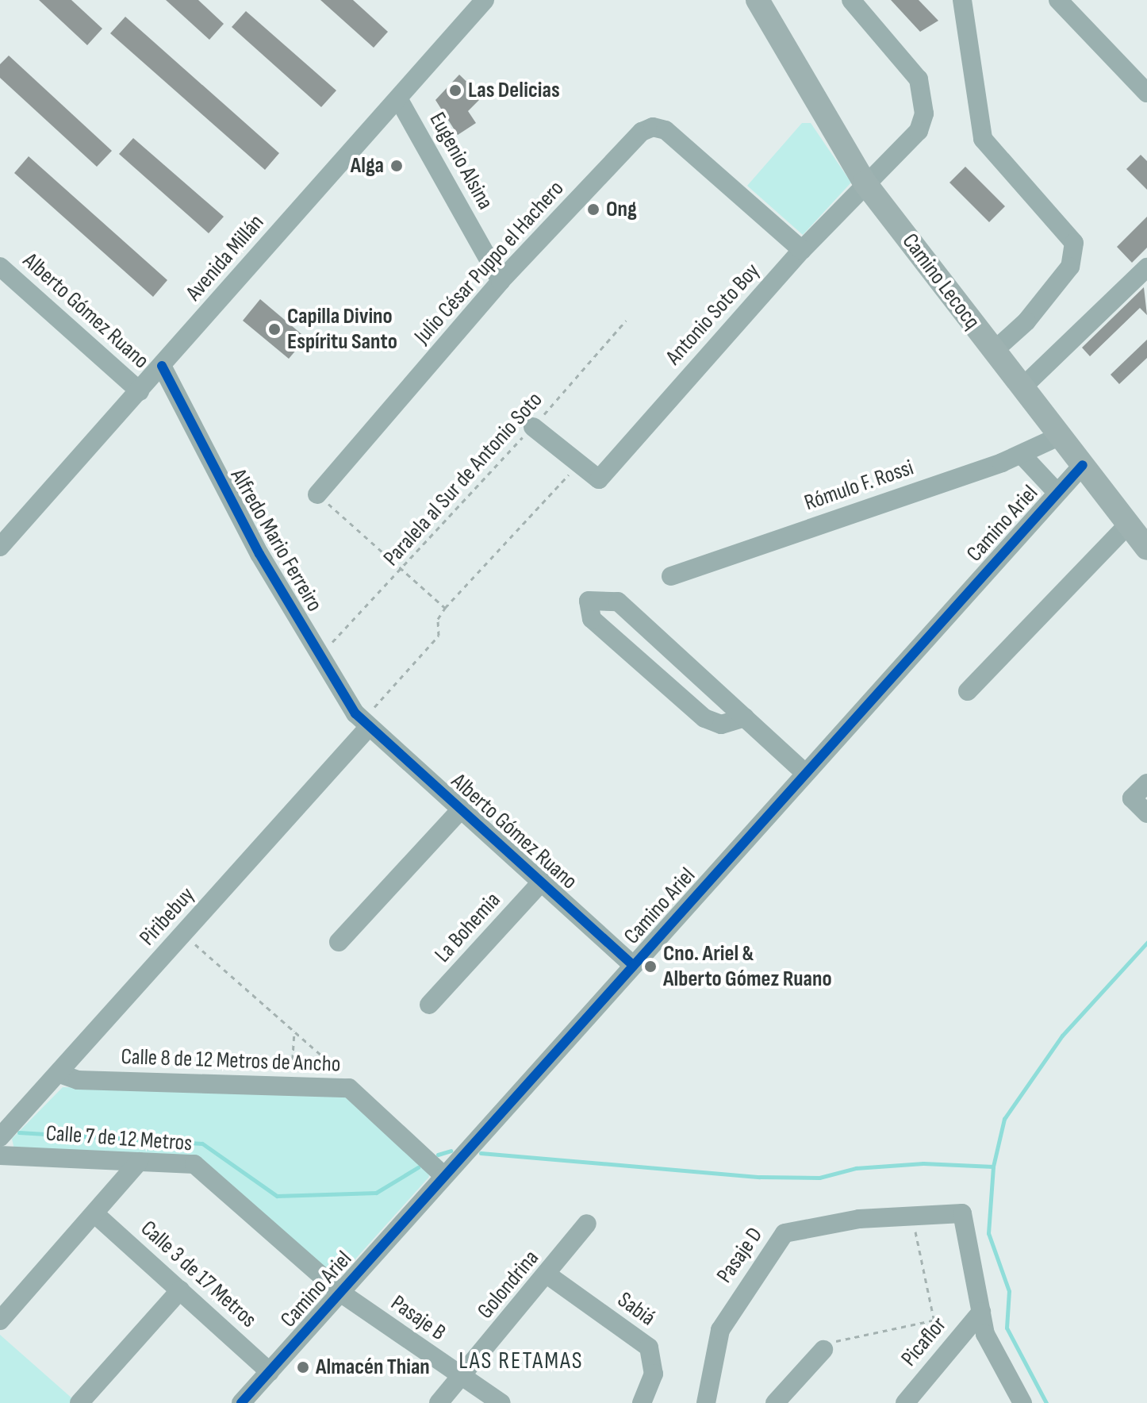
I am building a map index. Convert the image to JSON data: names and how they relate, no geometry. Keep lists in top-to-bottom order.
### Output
{
  "streets": {
    "main road": ["Camino Lecocq"],
    "street": [
      "Eugenio Alsina",
      "Avenida Millán",
      "Julio César Puppo el Hachero",
      "Alberto Gómez Ruano",
      "Antonio Soto Boy",
      "Rómulo F. Rossi",
      "Camino Ariel",
      "Alfredo Mario Ferreiro",
      "Piribebuy",
      "La Bohemia",
      "Calle 8 de 12 Metros de Ancho",
      "Calle 7 de 12 Metros",
      "Pasaje D",
      "Calle 3 de 17 Metros",
      "Golondrina",
      "Sabiá",
      "Pasaje B",
      "Picaflor"
    ],
    "path": ["Paralela al Sur de Antonio Soto"]
  },
  "crossings": [
    ["Eugenio Alsina", "Avenida Millán"],
    ["Eugenio Alsina", "Julio César Puppo el Hachero"],
    ["Avenida Millán", "Alberto Gómez Ruano"],
    ["Avenida Millán", "Alfredo Mario Ferreiro"],
    ["Julio César Puppo el Hachero", "Antonio Soto Boy"],
    ["Camino Lecocq", "Antonio Soto Boy"],
    ["Camino Lecocq", "Rómulo F. Rossi"],
    ["Camino Lecocq", "Camino Ariel"],
    ["Alberto Gómez Ruano", "Camino Ariel"],
    ["Alberto Gómez Ruano", "Alfredo Mario Ferreiro"],
    ["Alberto Gómez Ruano", "Piribebuy"],
    ["Alberto Gómez Ruano", "La Bohemia"],
    ["Paralela al Sur de Antonio Soto", "Alfredo Mario Ferreiro"],
    ["Camino Ariel", "Calle 8 de 12 Metros de Ancho"],
    ["Camino Ariel", "Calle 7 de 12 Metros"],
    ["Camino Ariel", "Calle 3 de 17 Metros"],
    ["Camino Ariel", "Pasaje B"],
    ["Alfredo Mario Ferreiro", "Piribebuy"],
    ["Piribebuy", "Calle 8 de 12 Metros de Ancho"],
    ["Calle 7 de 12 Metros", "Pasaje B"],
    ["Pasaje D", "Picaflor"],
    ["Golondrina", "Sabiá"],
    ["Golondrina", "Pasaje B"]
  ],
  "districts": ["LAS RETAMAS"],
  "places": [
    "Las Delicias",
    "Alga",
    "Ong",
    "Capilla Divino Espíritu Santo",
    "Cno. Ariel & Alberto Gómez Ruano",
    "Almacén Thian"
  ]
}
